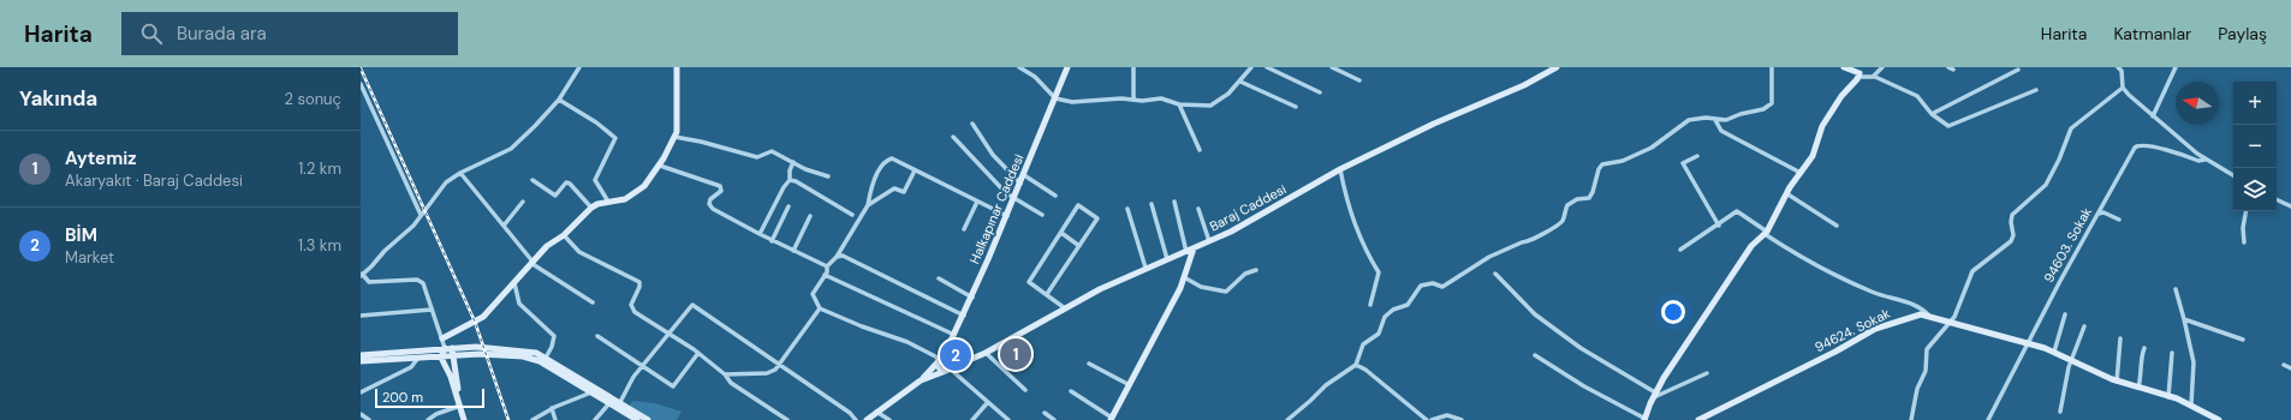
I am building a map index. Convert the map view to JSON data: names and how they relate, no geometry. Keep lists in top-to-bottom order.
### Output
{
  "streets": {
    "main road": ["Baraj Caddesi", "Halkapınar Caddesi", "94624. Sokak"],
    "street": ["94603. Sokak"]
  },
  "crossings": [
    ["Baraj Caddesi", "Halkapınar Caddesi"],
    ["94603. Sokak", "94624. Sokak"]
  ],
  "scale_bar": "200 m",
  "north": "left",
  "page": {
    "header": "Harita",
    "search": "Burada ara",
    "nav": ["Harita", "Katmanlar", "Paylaş"],
    "heading": ["Yakında", "2 sonuç"],
    "map_buttons": ["+", "−"],
    "list": [
      {
        "mark": "1",
        "name": "Aytemiz",
        "note": "Akaryakıt · Baraj Caddesi",
        "value": "1.2 km"
      },
      {
        "mark": "2",
        "name": "BİM",
        "note": "Market",
        "value": "1.3 km"
      }
    ],
    "pins": ["1", "2"],
    "scale": "200 m"
  }
}
